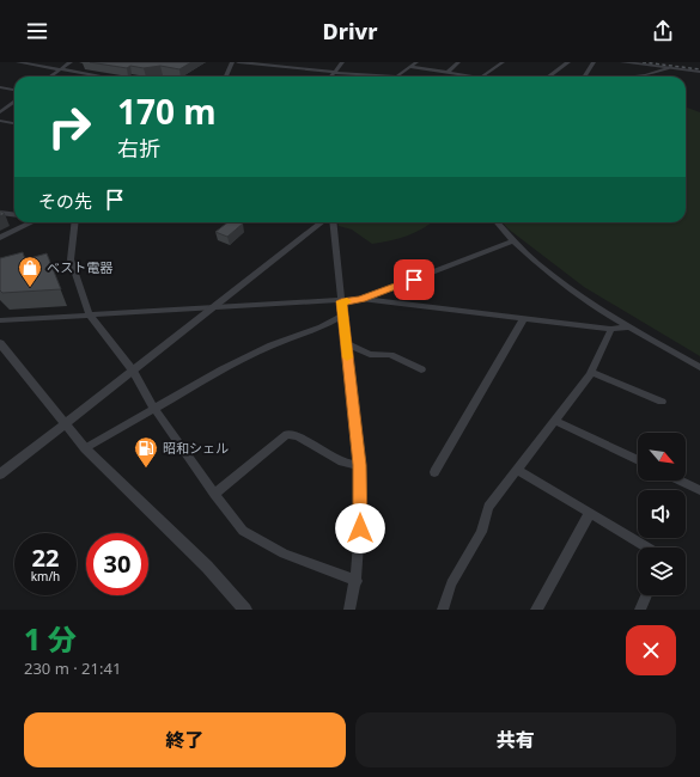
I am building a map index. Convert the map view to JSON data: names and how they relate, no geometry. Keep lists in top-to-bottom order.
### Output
{
  "places": {
    "shop": ["ベスト電器"],
    "fuel station": ["昭和シェル"]
  },
  "north": "bottom right",
  "page": {
    "header": "Drivr",
    "turn": ["170 m", "右折"],
    "then": "その先",
    "speed": "22 km/h",
    "limit": "30",
    "heading": ["1 分", "230 m · 21:41"],
    "buttons": ["終了", "共有"]
  }
}
